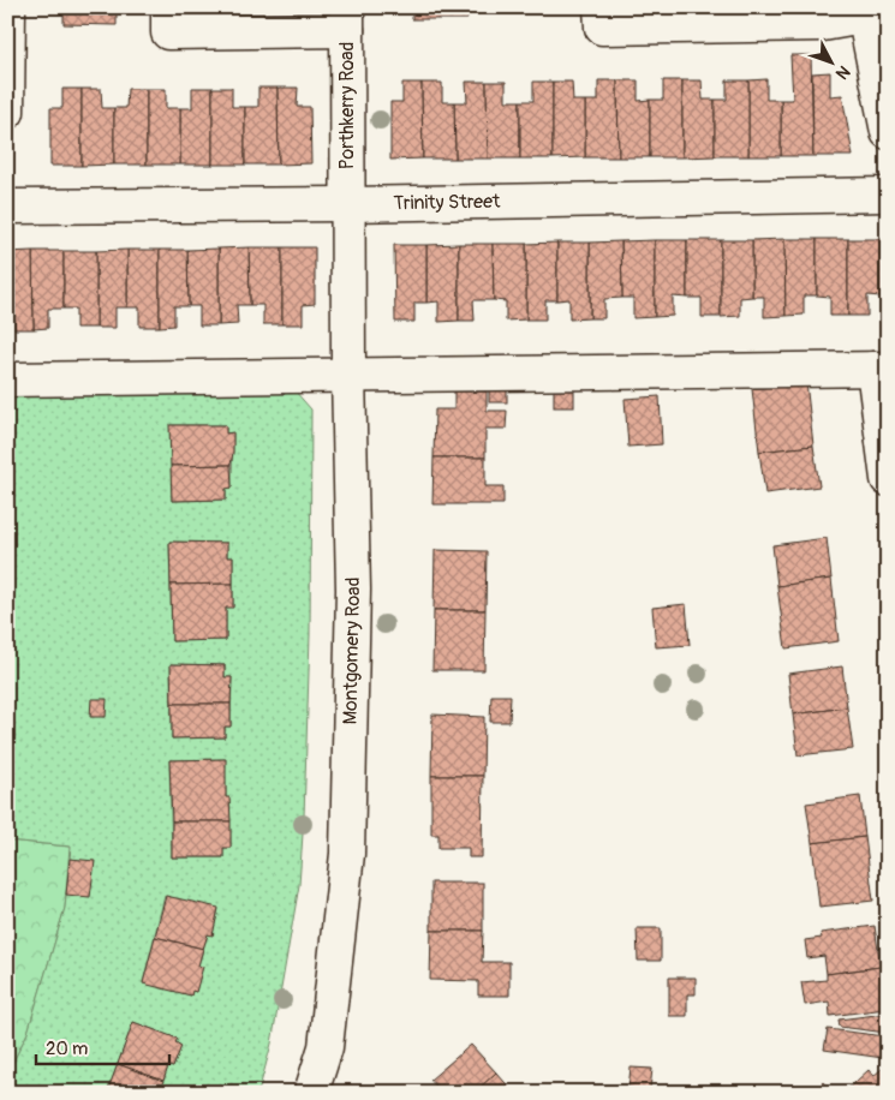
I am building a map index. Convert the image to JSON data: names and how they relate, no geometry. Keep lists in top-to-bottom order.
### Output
{
  "streets": {
    "street": ["Porthkerry Road", "Trinity Street", "Montgomery Road"]
  },
  "crossings": [
    ["Porthkerry Road", "Trinity Street"],
    ["Porthkerry Road", "Montgomery Road"],
    ["Trinity Street", "Montgomery Road"]
  ],
  "scale_bar": "20 m",
  "north": "bottom right"
}
